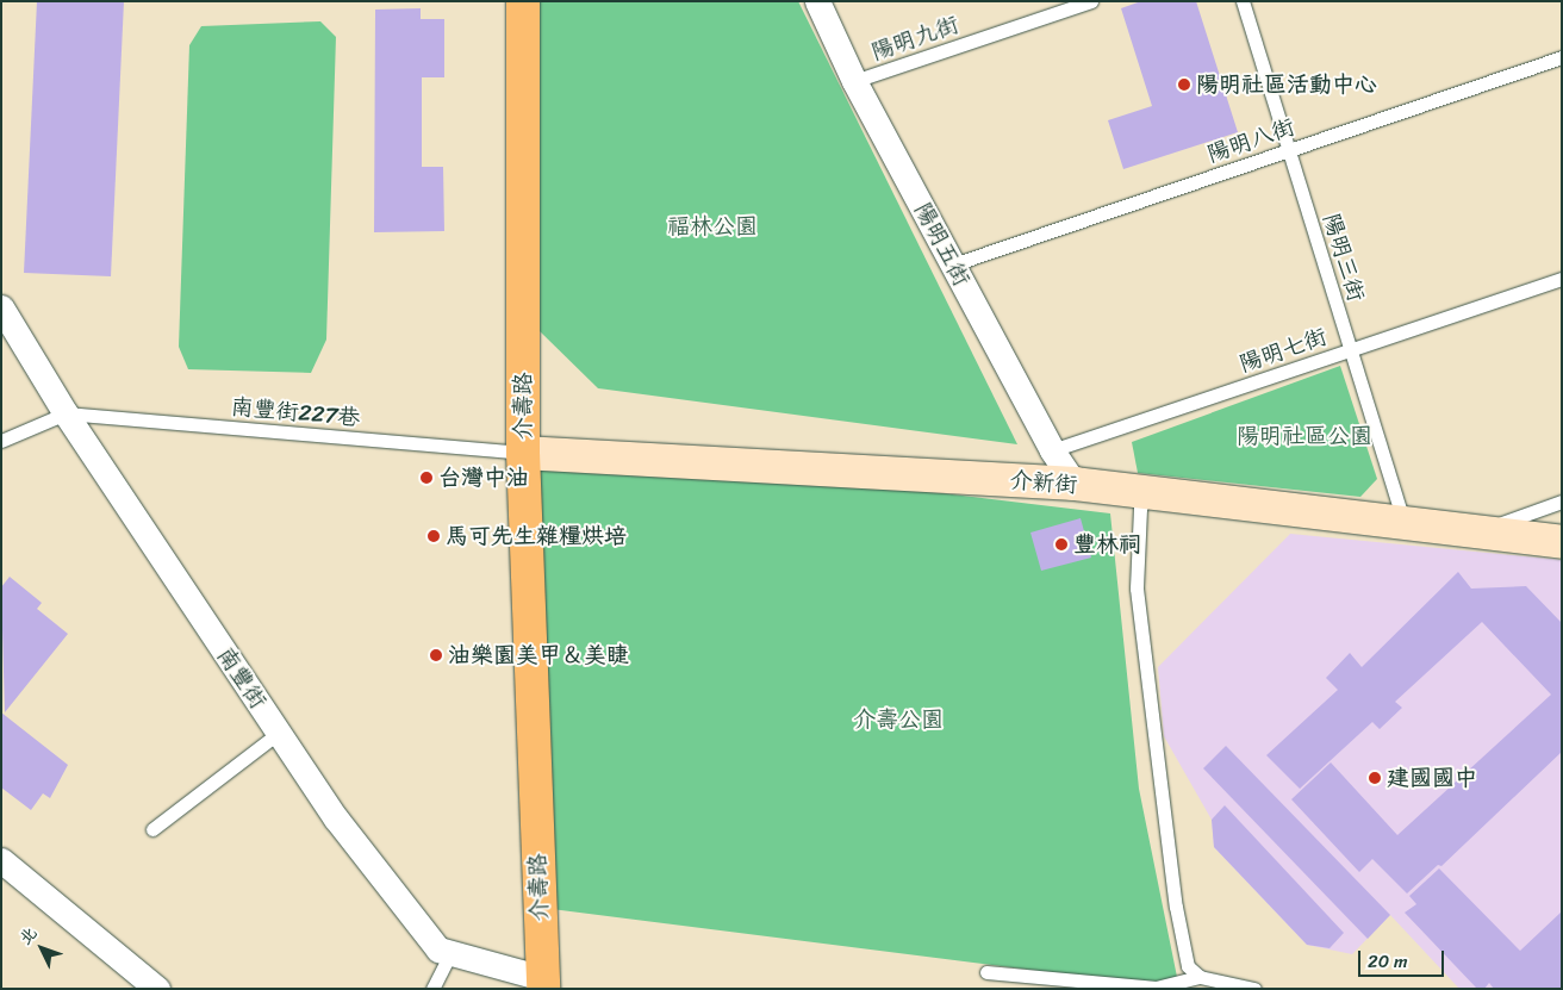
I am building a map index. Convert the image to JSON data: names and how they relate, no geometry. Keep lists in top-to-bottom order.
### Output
{
  "streets": {
    "main road": ["介壽路"],
    "street": ["陽明五街", "介新街", "南豐街"],
    "lane": [
      "陽明九街",
      "陽明八街",
      "陽明三街",
      "陽明七街",
      "南豐街227巷"
    ]
  },
  "crossings": [
    ["陽明九街", "陽明五街"],
    ["陽明八街", "陽明五街"],
    ["陽明八街", "陽明三街"],
    ["陽明五街", "陽明七街"],
    ["陽明五街", "介新街"],
    ["陽明三街", "陽明七街"],
    ["陽明三街", "介新街"],
    ["介壽路", "南豐街227巷"],
    ["介壽路", "介新街"],
    ["介壽路", "南豐街"],
    ["南豐街227巷", "介新街"],
    ["南豐街227巷", "南豐街"]
  ],
  "parks": ["福林公園", "陽明社區公園", "介壽公園"],
  "places": [
    "陽明社區活動中心",
    "台灣中油",
    "馬可先生雜糧烘培",
    "豐林祠",
    "油樂園美甲＆美睫",
    "建國國中"
  ],
  "scale_bar": "20 m",
  "north": "top left"
}
